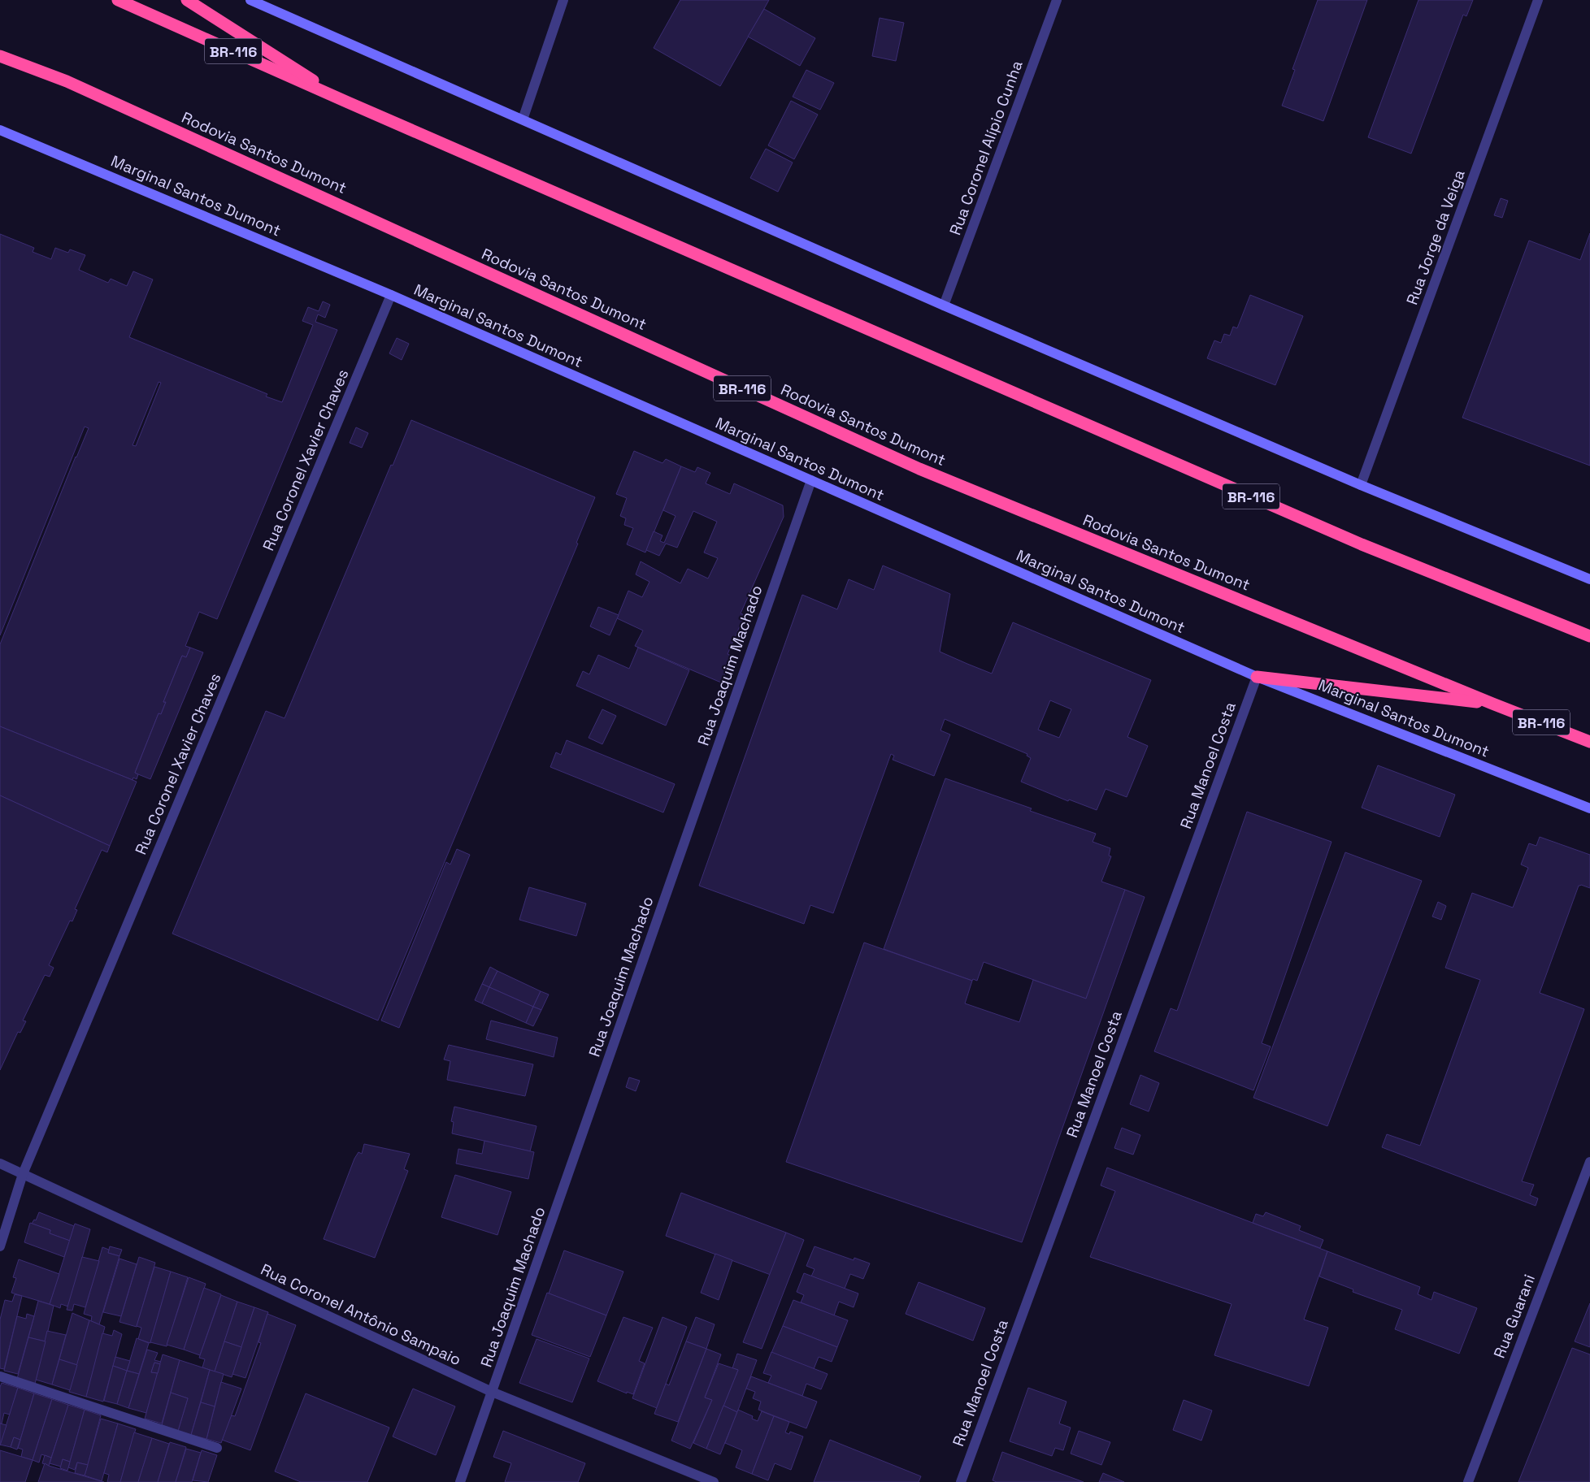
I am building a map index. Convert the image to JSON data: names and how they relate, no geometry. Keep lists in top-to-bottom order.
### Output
{
  "streets": {
    "highway": ["BR-116", "Rodovia Santos Dumont"],
    "main road": ["Marginal Santos Dumont"],
    "street": [
      "Rua Coronel Alípio Cunha",
      "Rua Jorge da Veiga",
      "Rua Coronel Xavier Chaves",
      "Rua Joaquim Machado",
      "Rua Manoel Costa",
      "Rua Coronel Antônio Sampaio",
      "Rua Guarani"
    ]
  },
  "crossings": [
    ["Marginal Santos Dumont", "Rua Coronel Xavier Chaves"],
    ["Marginal Santos Dumont", "Rua Joaquim Machado"],
    ["Marginal Santos Dumont", "Rua Manoel Costa"],
    ["Rua Coronel Xavier Chaves", "Rua Coronel Antônio Sampaio"],
    ["Rua Joaquim Machado", "Rua Coronel Antônio Sampaio"]
  ]
}
